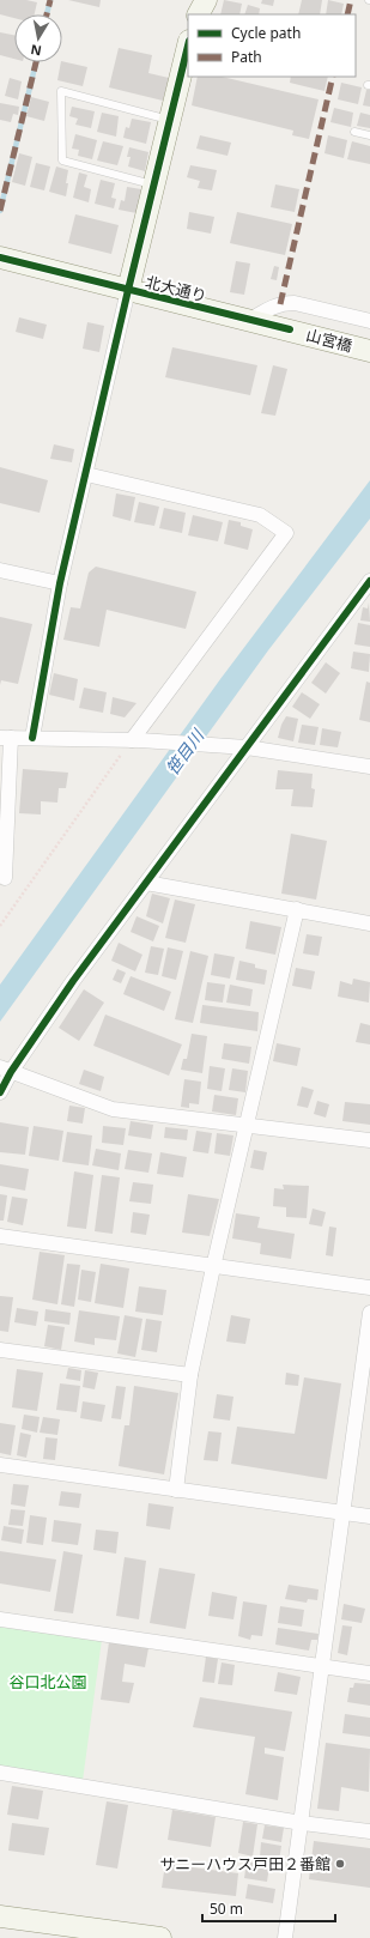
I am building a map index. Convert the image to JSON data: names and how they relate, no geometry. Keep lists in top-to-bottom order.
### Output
{
  "streets": {
    "street": ["北大通り", "山宮橋"]
  },
  "crossings": [
    ["北大通り", "山宮橋"]
  ],
  "water": ["笹目川"],
  "parks": ["谷口北公園"],
  "places": ["サニーハウス戸田２番館"],
  "legend": ["Cycle path", "Path"],
  "scale_bar": "50 m",
  "north": "bottom"
}
